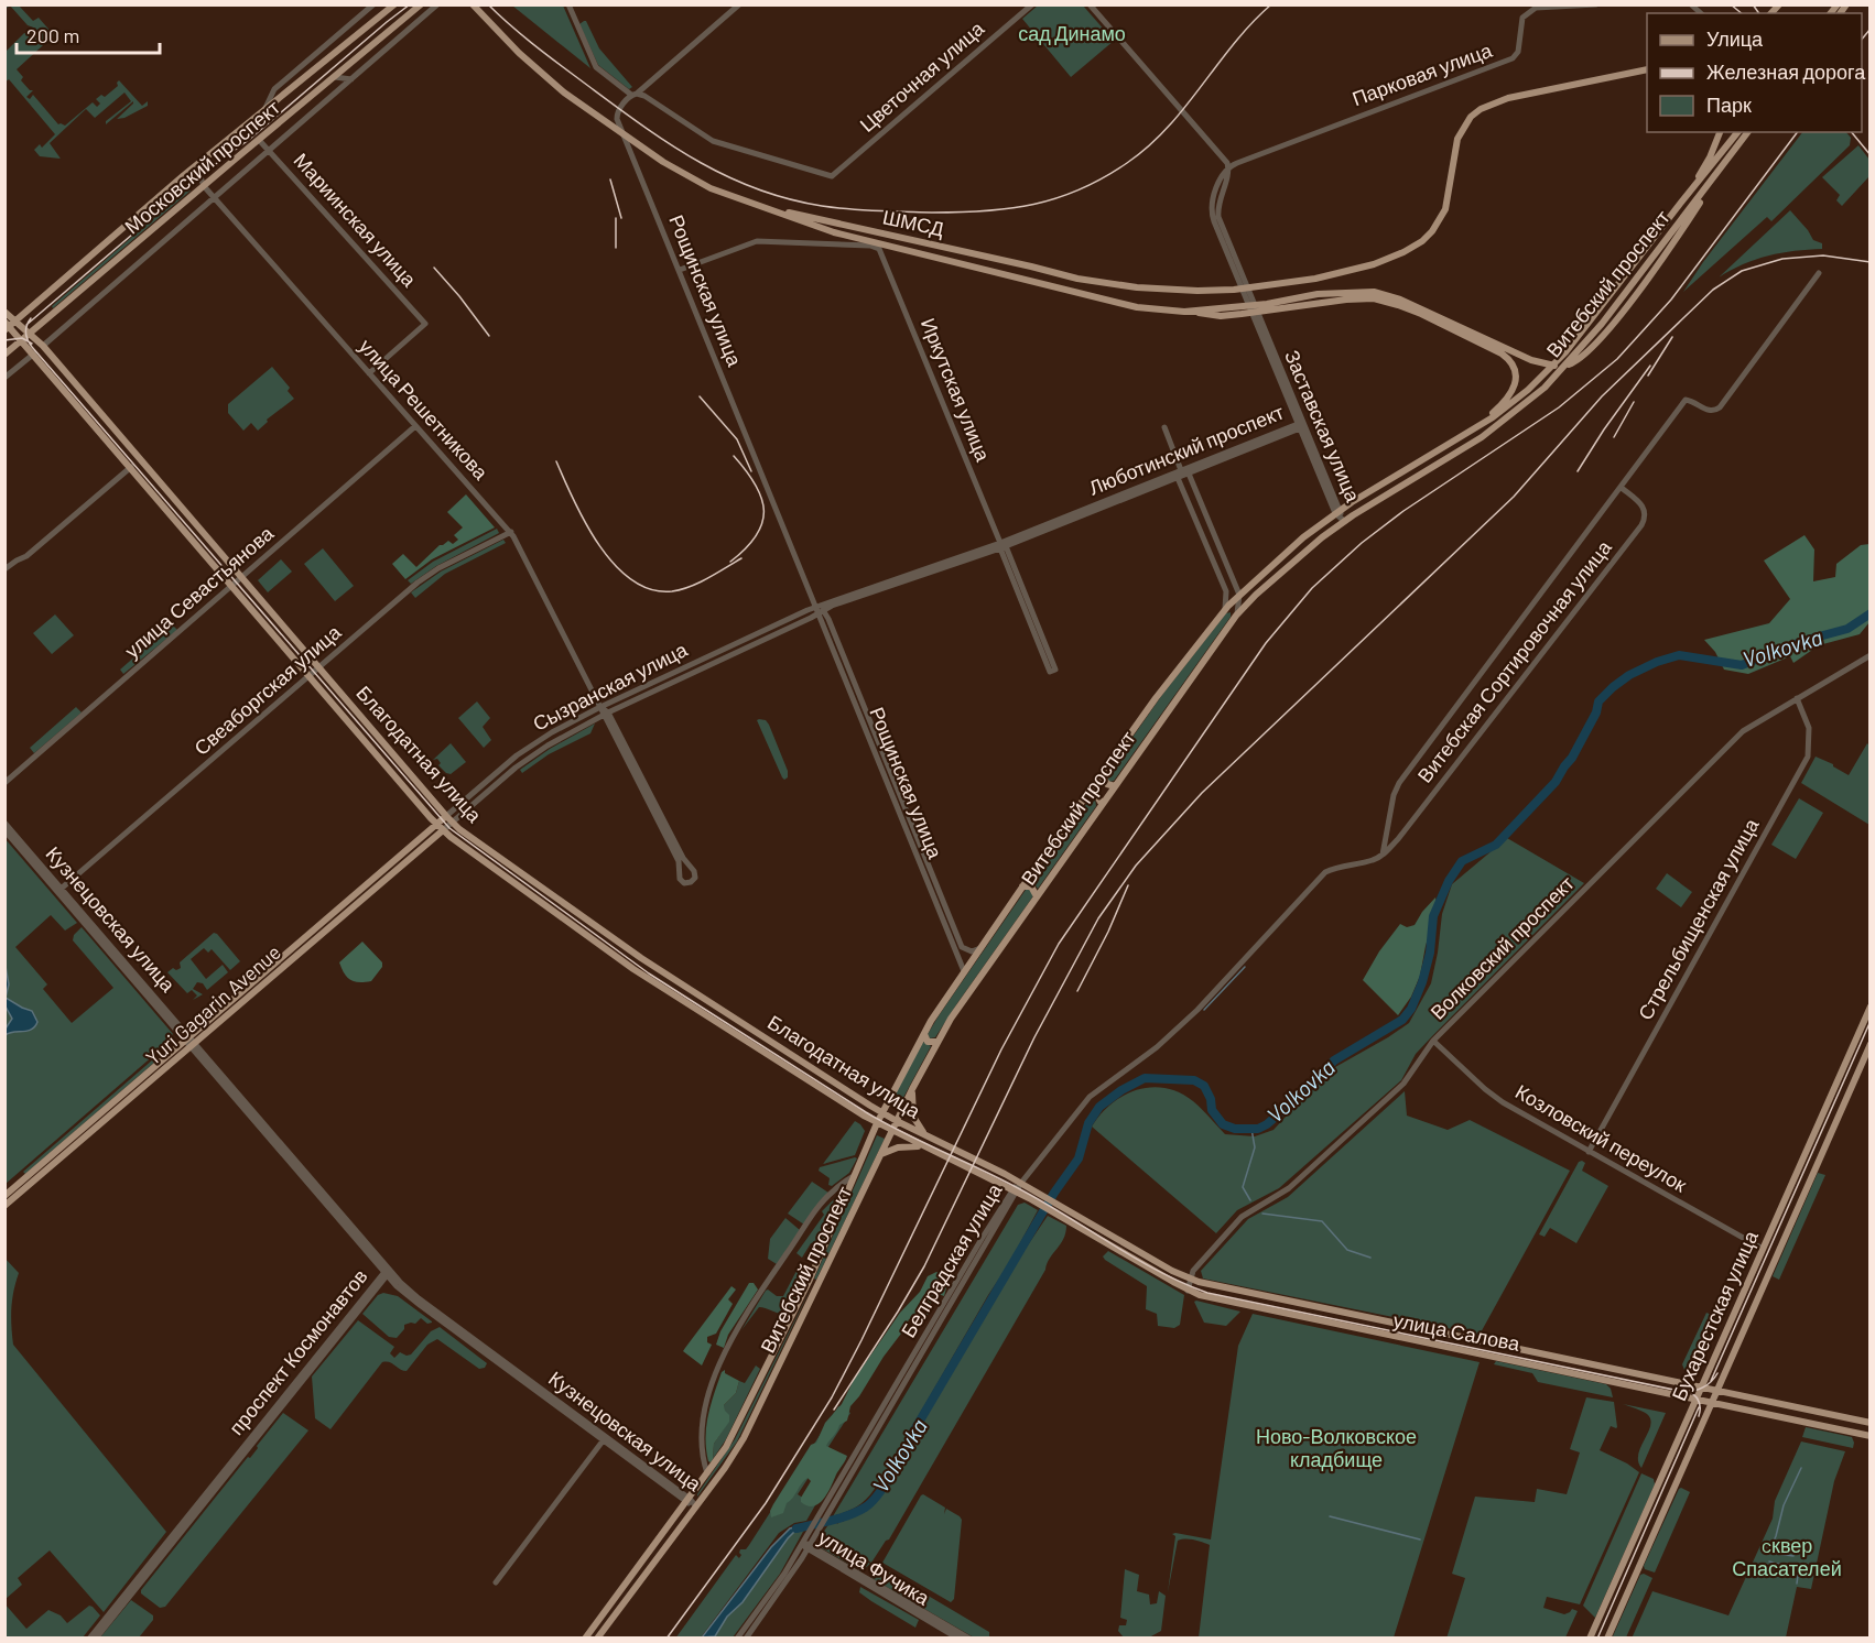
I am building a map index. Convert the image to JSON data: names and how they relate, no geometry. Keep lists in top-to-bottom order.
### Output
{
  "streets": {
    "main road": [
      "Московский проспект",
      "ШМСД",
      "Витебский проспект",
      "Сызранская улица",
      "Благодатная улица",
      "Yuri Gagarin Avenue",
      "Бухарестская улица",
      "улица Салова"
    ],
    "street": [
      "Парковая улица",
      "Цветочная улица",
      "Мариинская улица",
      "Рощинская улица",
      "Иркутская улица",
      "улица Решетникова",
      "Заставская улица",
      "Люботинский проспект",
      "улица Севастьянова",
      "Витебская Сортировочная улица",
      "Свеаборгская улица",
      "Кузнецовская улица",
      "Стрельбищенская улица",
      "Волковский проспект",
      "Козловский переулок",
      "Белградская улица",
      "проспект Космонавтов",
      "улица Фучика"
    ]
  },
  "crossings": [
    ["Парковая улица", "Заставская улица"],
    ["Цветочная улица", "Рощинская улица"],
    ["Московский проспект", "Мариинская улица"],
    ["Московский проспект", "улица Решетникова"],
    ["Московский проспект", "Благодатная улица"],
    ["Мариинская улица", "улица Решетникова"],
    ["ШМСД", "Витебский проспект"],
    ["Витебский проспект", "Рощинская улица"],
    ["Витебский проспект", "Заставская улица"],
    ["Витебский проспект", "Благодатная улица"],
    ["Витебский проспект", "Кузнецовская улица"],
    ["Рощинская улица", "Иркутская улица"],
    ["Рощинская улица", "Люботинский проспект"],
    ["Рощинская улица", "Сызранская улица"],
    ["Иркутская улица", "Люботинский проспект"],
    ["улица Решетникова", "улица Севастьянова"],
    ["улица Решетникова", "Сызранская улица"],
    ["улица Решетникова", "Свеаборгская улица"],
    ["Заставская улица", "Люботинский проспект"],
    ["Люботинский проспект", "Сызранская улица"],
    ["улица Севастьянова", "Благодатная улица"],
    ["Сызранская улица", "Благодатная улица"],
    ["Сызранская улица", "Yuri Gagarin Avenue"],
    ["Свеаборгская улица", "Благодатная улица"],
    ["Свеаборгская улица", "Кузнецовская улица"],
    ["Благодатная улица", "Yuri Gagarin Avenue"],
    ["Благодатная улица", "Белградская улица"],
    ["Благодатная улица", "улица Салова"],
    ["Кузнецовская улица", "Yuri Gagarin Avenue"],
    ["Кузнецовская улица", "проспект Космонавтов"],
    ["Стрельбищенская улица", "Волковский проспект"],
    ["Стрельбищенская улица", "Козловский переулок"],
    ["Волковский проспект", "Козловский переулок"],
    ["Волковский проспект", "улица Салова"],
    ["Козловский переулок", "Бухарестская улица"],
    ["Белградская улица", "улица Салова"],
    ["Белградская улица", "улица Фучика"],
    ["Бухарестская улица", "улица Салова"]
  ],
  "water": ["Volkovka"],
  "parks": ["сад Динамо", "Ново-Волковское кладбище", "cквер Спасателей"],
  "legend": ["Улица", "Железная дорога", "Парк"],
  "scale_bar": "200 m"
}
